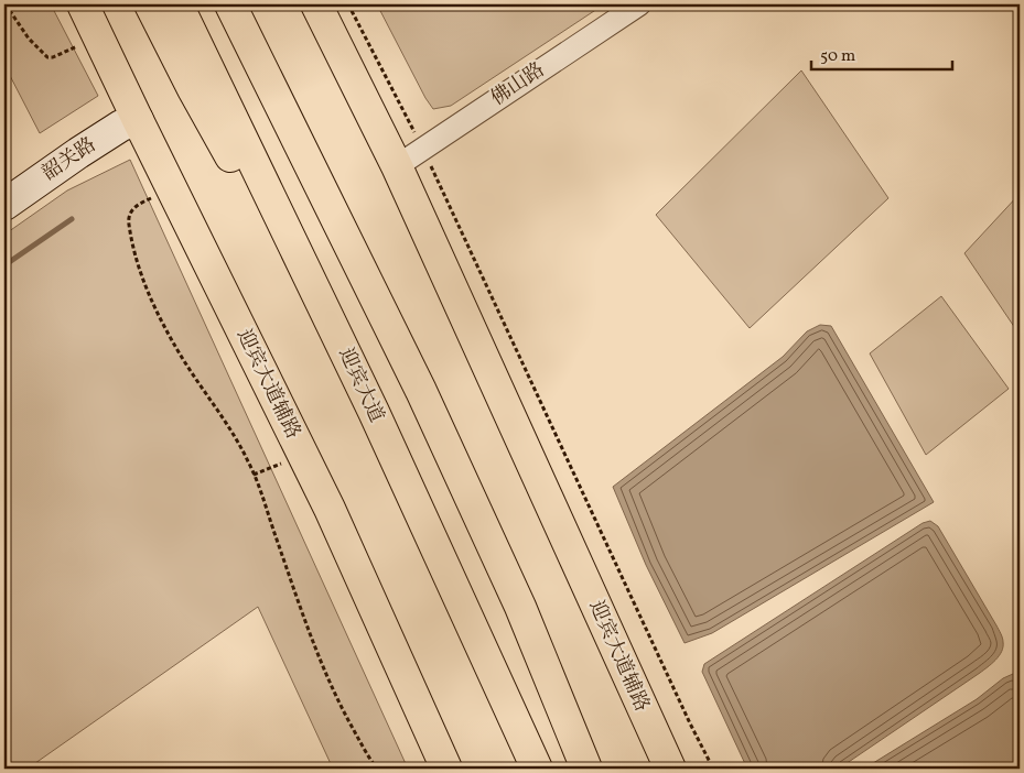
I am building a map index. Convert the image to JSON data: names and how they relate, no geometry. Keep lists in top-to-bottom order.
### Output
{
  "streets": {
    "main road": ["迎宾大道辅路", "迎宾大道"],
    "street": ["佛山路", "韶关路"]
  },
  "crossings": [
    ["佛山路", "迎宾大道辅路"],
    ["韶关路", "迎宾大道辅路"]
  ],
  "scale_bar": "50 m"
}
